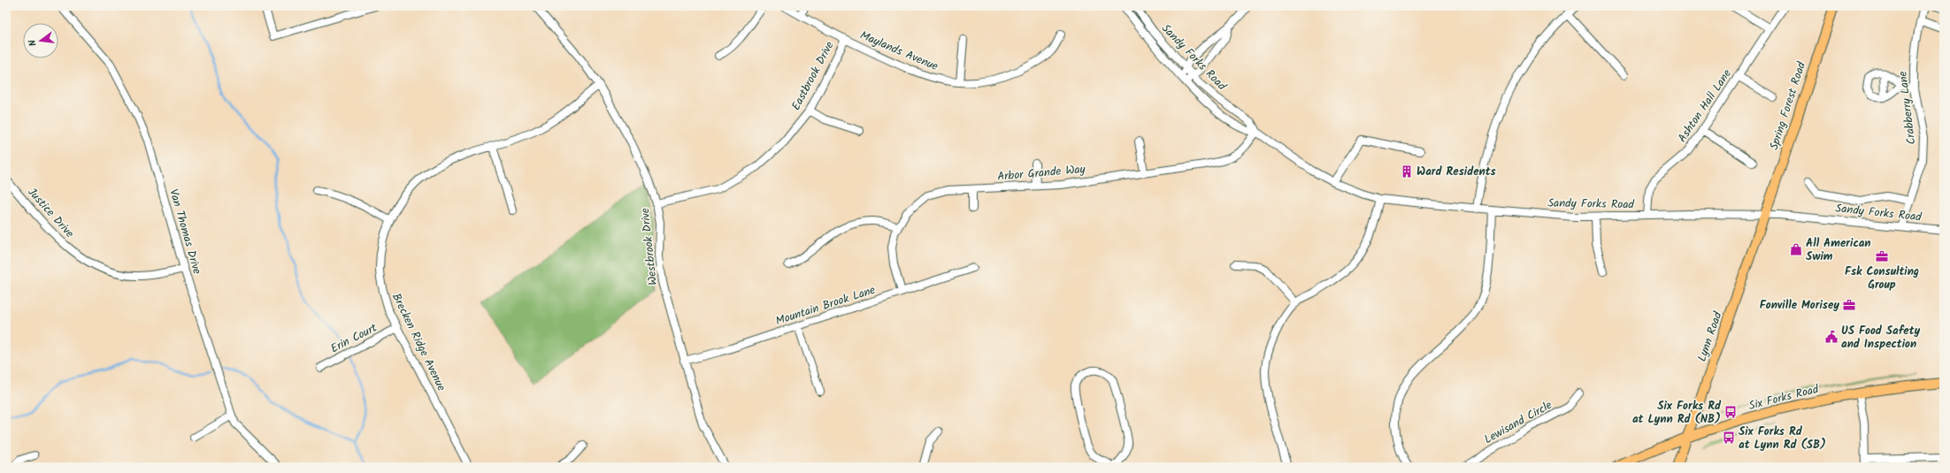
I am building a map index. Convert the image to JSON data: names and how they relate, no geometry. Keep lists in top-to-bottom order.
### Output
{
  "streets": {
    "main road": ["Spring Forest Road", "Lynn Road", "Six Forks Road"],
    "street": [
      "Maylands Avenue",
      "Sandy Forks Road",
      "Eastbrook Drive",
      "Ashton Hall Lane",
      "Crabberry Lane",
      "Arbor Grande Way",
      "Justice Drive",
      "Van Thomas Drive",
      "Westbrook Drive",
      "Mountain Brook Lane",
      "Erin Court",
      "Brecken Ridge Avenue",
      "Lewisand Circle"
    ]
  },
  "crossings": [
    ["Maylands Avenue", "Eastbrook Drive"],
    ["Sandy Forks Road", "Ashton Hall Lane"],
    ["Sandy Forks Road", "Spring Forest Road"],
    ["Sandy Forks Road", "Crabberry Lane"],
    ["Sandy Forks Road", "Arbor Grande Way"],
    ["Sandy Forks Road", "Lynn Road"],
    ["Eastbrook Drive", "Westbrook Drive"],
    ["Spring Forest Road", "Lynn Road"],
    ["Arbor Grande Way", "Mountain Brook Lane"],
    ["Justice Drive", "Van Thomas Drive"],
    ["Westbrook Drive", "Mountain Brook Lane"],
    ["Westbrook Drive", "Brecken Ridge Avenue"],
    ["Lynn Road", "Six Forks Road"],
    ["Erin Court", "Brecken Ridge Avenue"]
  ],
  "places": {
    "building": ["Ward Residents"],
    "shop": ["All American Swim"],
    "office": ["Fsk Consulting Group", "Fonville Morisey"],
    "public building": ["US Food Safety and Inspection"],
    "bus stop": ["Six Forks Rd at Lynn Rd (NB)", "Six Forks Rd at Lynn Rd (SB)"]
  },
  "north": "left"
}
